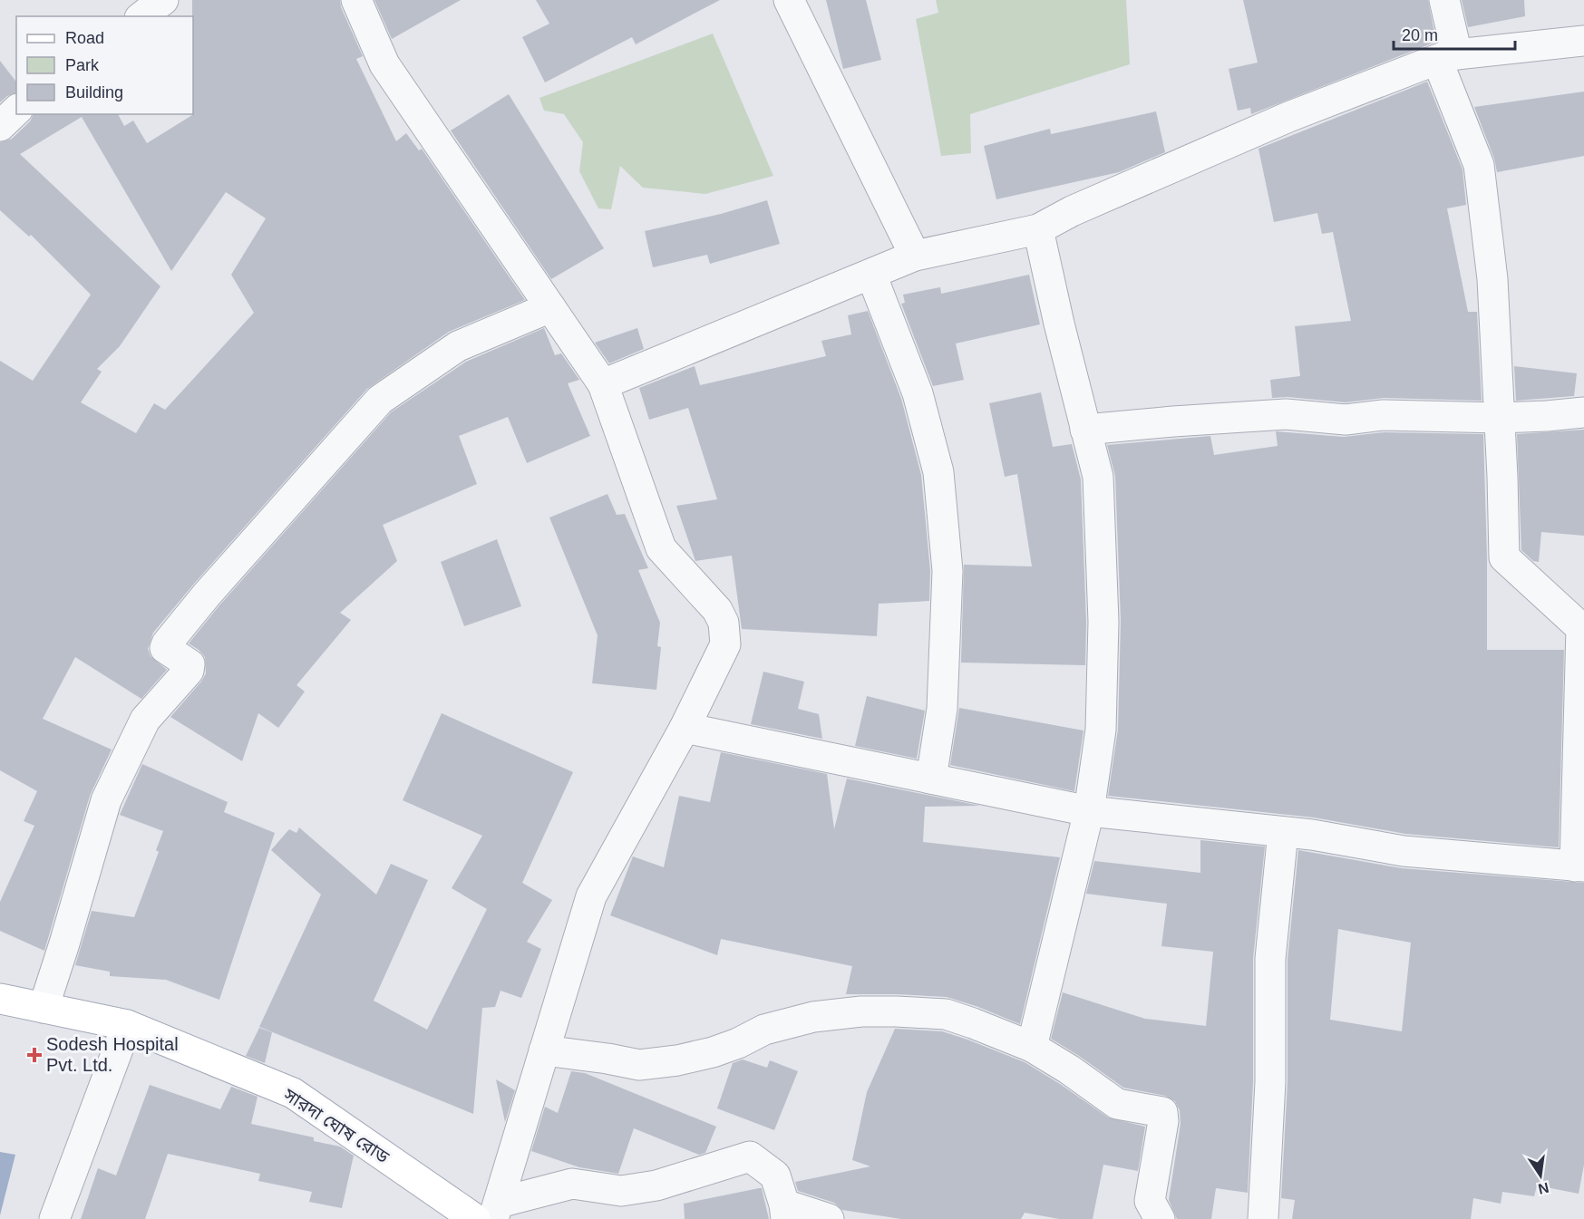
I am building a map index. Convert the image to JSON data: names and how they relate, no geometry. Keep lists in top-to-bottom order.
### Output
{
  "streets": {
    "main road": ["সারদা ঘোষ রোড"]
  },
  "places": {
    "health": ["Sodesh Hospital Pvt. Ltd."]
  },
  "legend": ["Road", "Park", "Building"],
  "scale_bar": "20 m",
  "north": "bottom"
}
